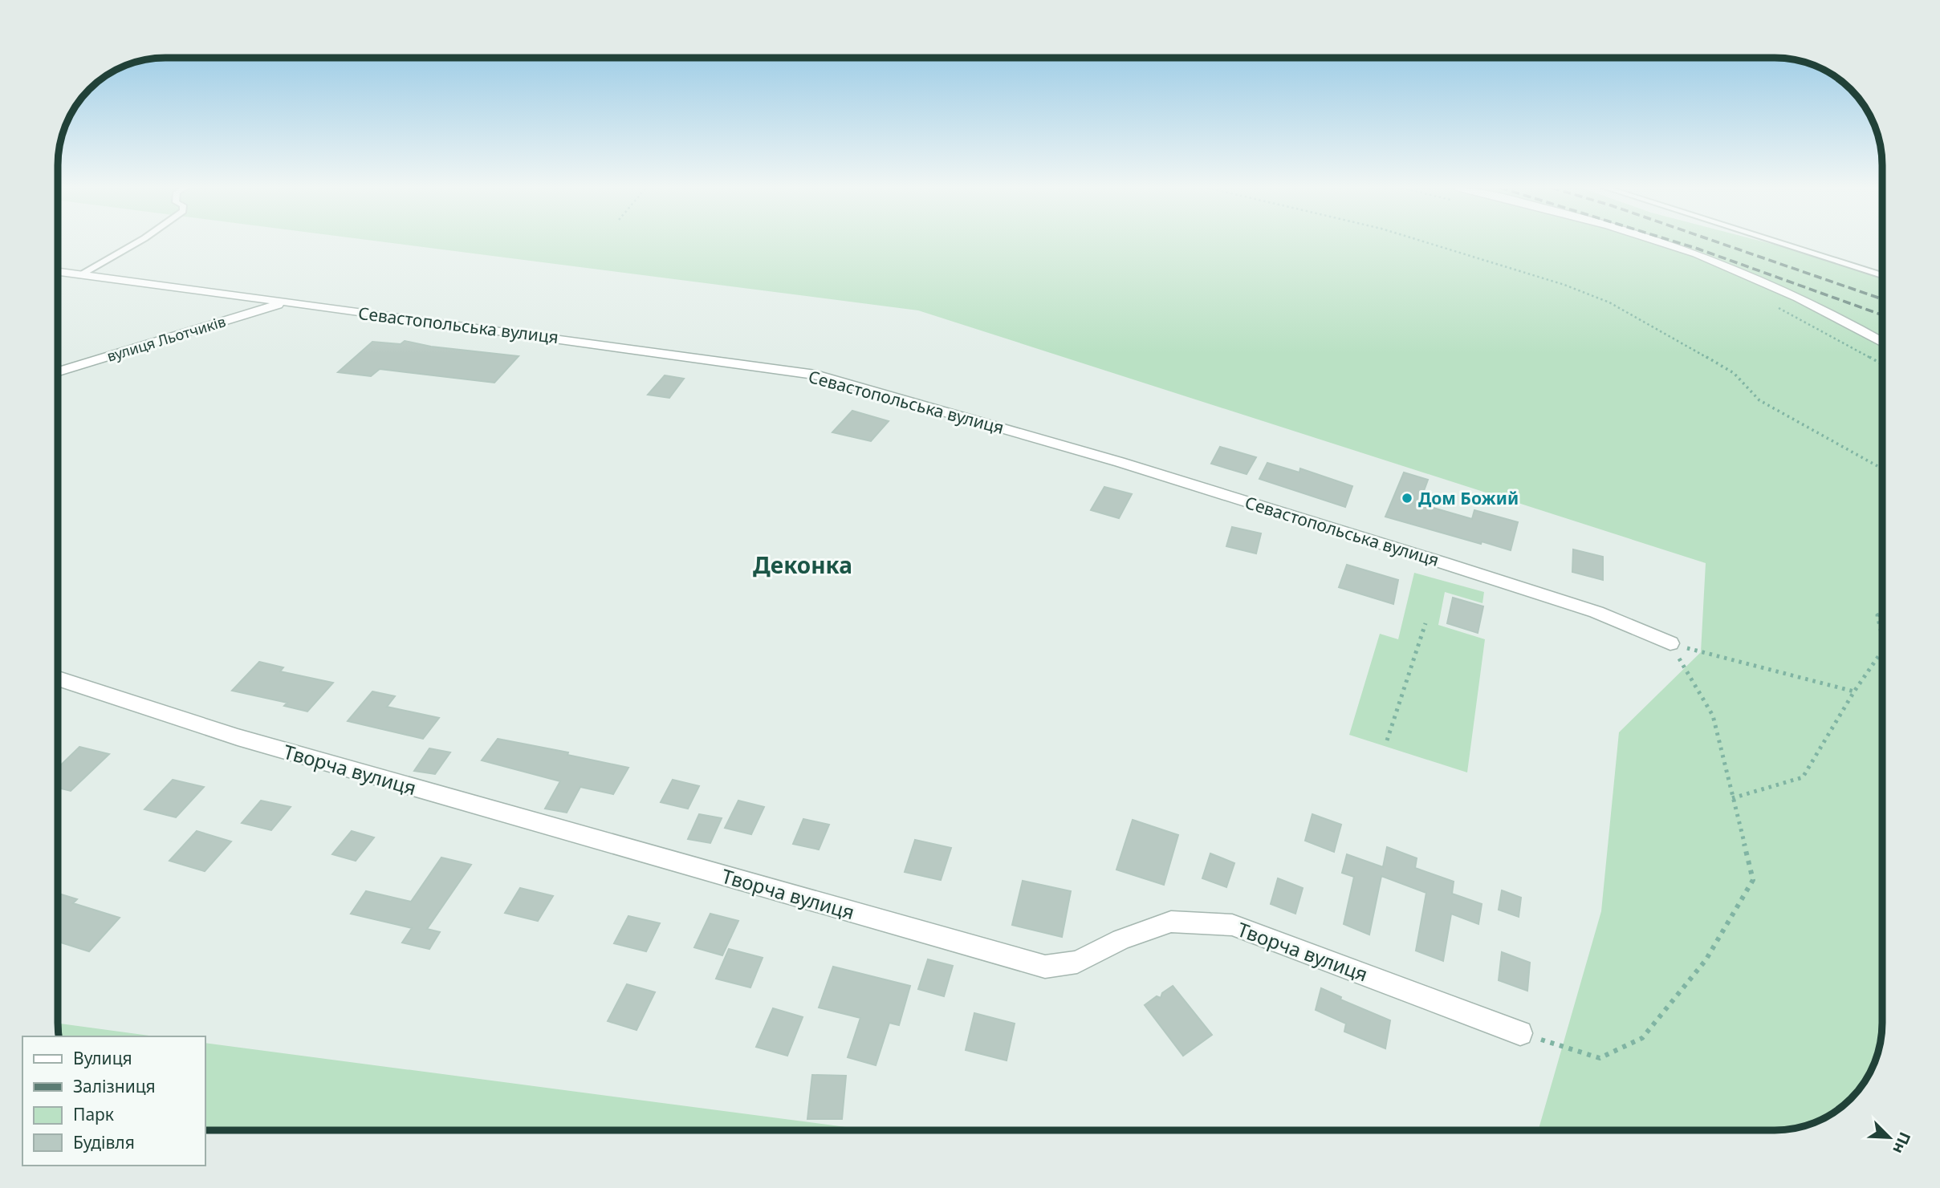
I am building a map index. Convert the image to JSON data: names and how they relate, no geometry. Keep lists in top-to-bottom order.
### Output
{
  "streets": {
    "street": ["Севастопольська вулиця", "вулиця Льотчиків", "Творча вулиця"]
  },
  "crossings": [
    ["Севастопольська вулиця", "вулиця Льотчиків"]
  ],
  "districts": ["Деконка"],
  "places": ["Дом Божий"],
  "legend": [
    "Вулиця",
    "Залізниця",
    "Парк",
    "Будівля"
  ],
  "north": "bottom right"
}
